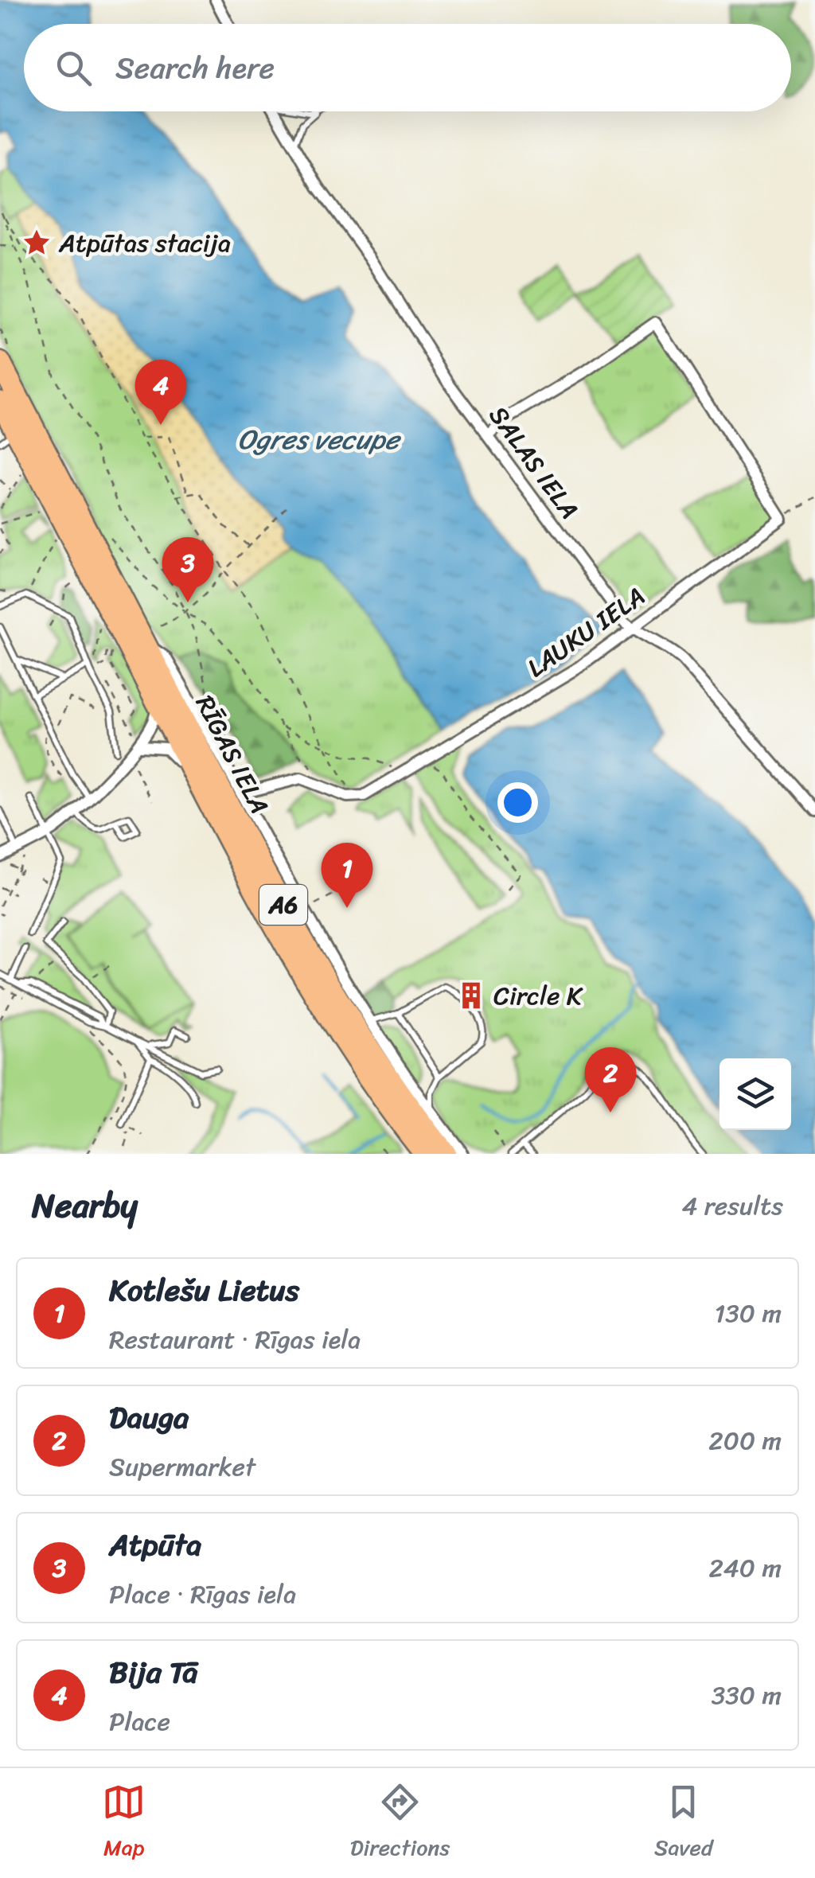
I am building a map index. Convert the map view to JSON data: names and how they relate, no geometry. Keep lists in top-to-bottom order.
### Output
{
  "streets": {
    "highway": ["RĪGAS IELA", "A6"],
    "street": ["SALAS IELA", "LAUKU IELA"]
  },
  "crossings": [
    ["SALAS IELA", "LAUKU IELA"]
  ],
  "water": ["Ogres vecupe"],
  "places": {
    "place": ["Atpūtas stacija"],
    "building": ["Circle K"]
  },
  "page": {
    "search": "Search here",
    "pins": [
      "4",
      "3",
      "1",
      "2"
    ],
    "heading": ["Nearby", "4 results"],
    "list": [
      {
        "mark": "1",
        "name": "Kotlešu Lietus",
        "note": "Restaurant · Rīgas iela",
        "value": "130 m"
      },
      {
        "mark": "2",
        "name": "Dauga",
        "note": "Supermarket",
        "value": "200 m"
      },
      {
        "mark": "3",
        "name": "Atpūta",
        "note": "Place · Rīgas iela",
        "value": "240 m"
      },
      {
        "mark": "4",
        "name": "Bija Tā",
        "note": "Place",
        "value": "330 m"
      }
    ],
    "nav": ["Map", "Directions", "Saved"]
  }
}
